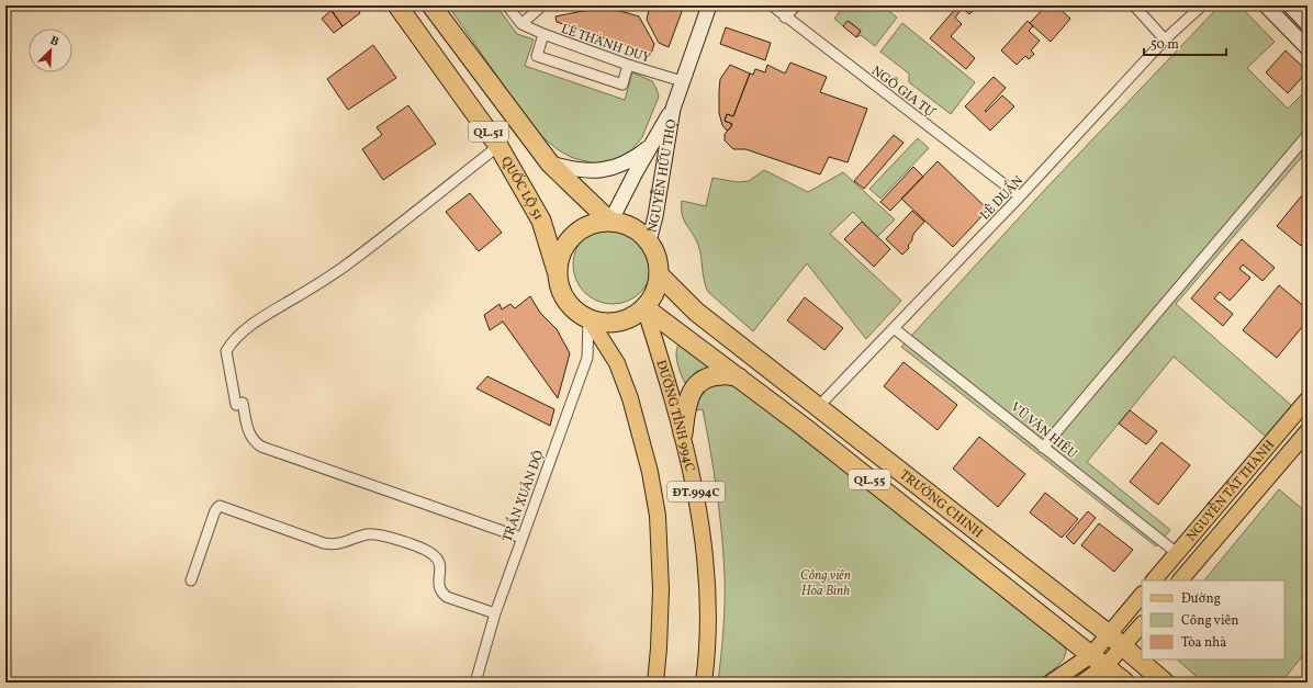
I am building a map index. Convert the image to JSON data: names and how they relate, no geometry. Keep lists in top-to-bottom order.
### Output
{
  "streets": {
    "highway": [
      "QL.51",
      "QUỐC LỘ 51",
      "QL.55",
      "TRƯỜNG CHINH"
    ],
    "main road": ["ĐƯỜNG TỈNH 994C", "NGUYỄN TẤT THÀNH", "ĐT.994C"],
    "street": [
      "LÊ THÀNH DUY",
      "NGÔ GIA TỰ",
      "NGUYỄN HỮU THỌ",
      "LÊ DUẨN",
      "VŨ VĂN HIẾU",
      "TRẦN XUÂN ĐỘ"
    ]
  },
  "crossings": [
    ["LÊ THÀNH DUY", "NGUYỄN HỮU THỌ"],
    ["NGÔ GIA TỰ", "LÊ DUẨN"],
    ["QL.51", "NGUYỄN HỮU THỌ"],
    ["QL.51", "QUỐC LỘ 51"],
    ["QL.51", "ĐƯỜNG TỈNH 994C"],
    ["QL.51", "ĐT.994C"],
    ["QL.51", "TRẦN XUÂN ĐỘ"],
    ["QL.51", "TRƯỜNG CHINH"],
    ["NGUYỄN HỮU THỌ", "QUỐC LỘ 51"],
    ["NGUYỄN HỮU THỌ", "ĐƯỜNG TỈNH 994C"],
    ["NGUYỄN HỮU THỌ", "ĐT.994C"],
    ["NGUYỄN HỮU THỌ", "TRẦN XUÂN ĐỘ"],
    ["NGUYỄN HỮU THỌ", "TRƯỜNG CHINH"],
    ["QUỐC LỘ 51", "ĐƯỜNG TỈNH 994C"],
    ["QUỐC LỘ 51", "ĐT.994C"],
    ["QUỐC LỘ 51", "TRẦN XUÂN ĐỘ"],
    ["QUỐC LỘ 51", "TRƯỜNG CHINH"],
    ["LÊ DUẨN", "VŨ VĂN HIẾU"],
    ["LÊ DUẨN", "TRƯỜNG CHINH"],
    ["ĐƯỜNG TỈNH 994C", "ĐT.994C"],
    ["ĐƯỜNG TỈNH 994C", "TRẦN XUÂN ĐỘ"],
    ["ĐƯỜNG TỈNH 994C", "TRƯỜNG CHINH"],
    ["VŨ VĂN HIẾU", "NGUYỄN TẤT THÀNH"],
    ["ĐT.994C", "TRẦN XUÂN ĐỘ"],
    ["ĐT.994C", "TRƯỜNG CHINH"],
    ["TRẦN XUÂN ĐỘ", "TRƯỜNG CHINH"]
  ],
  "parks": ["Công viên Hòa Bình"],
  "legend": ["Đường", "Công viên", "Tòa nhà"],
  "scale_bar": "50 m",
  "north": "top right"
}
